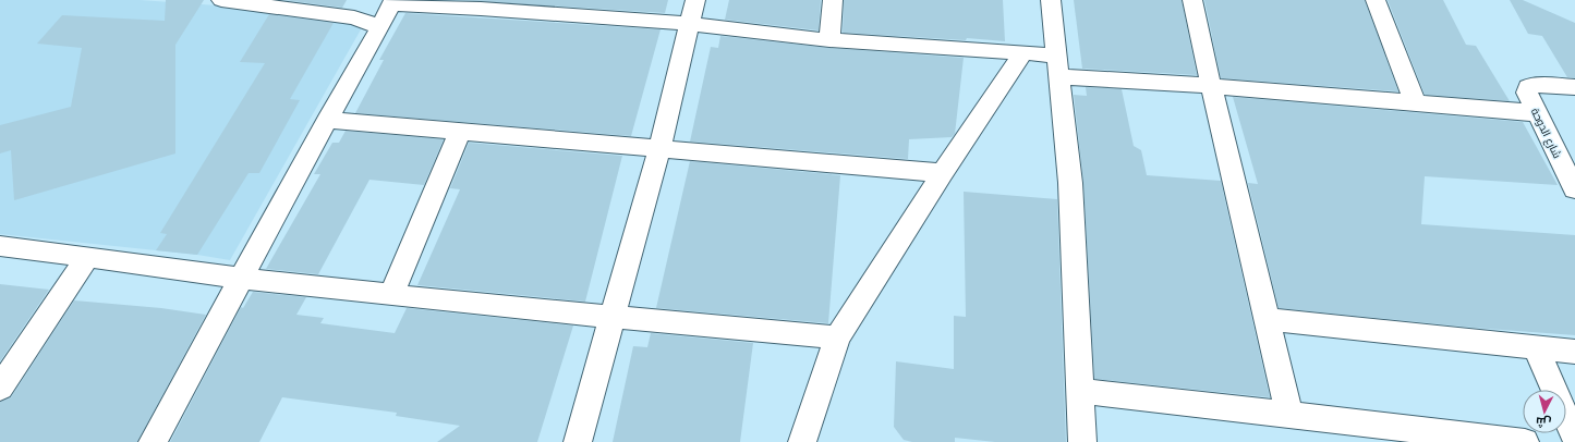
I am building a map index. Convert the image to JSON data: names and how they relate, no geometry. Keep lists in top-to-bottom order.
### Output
{
  "streets": {
    "street": ["شارع الدوحة"]
  },
  "north": "bottom"
}
